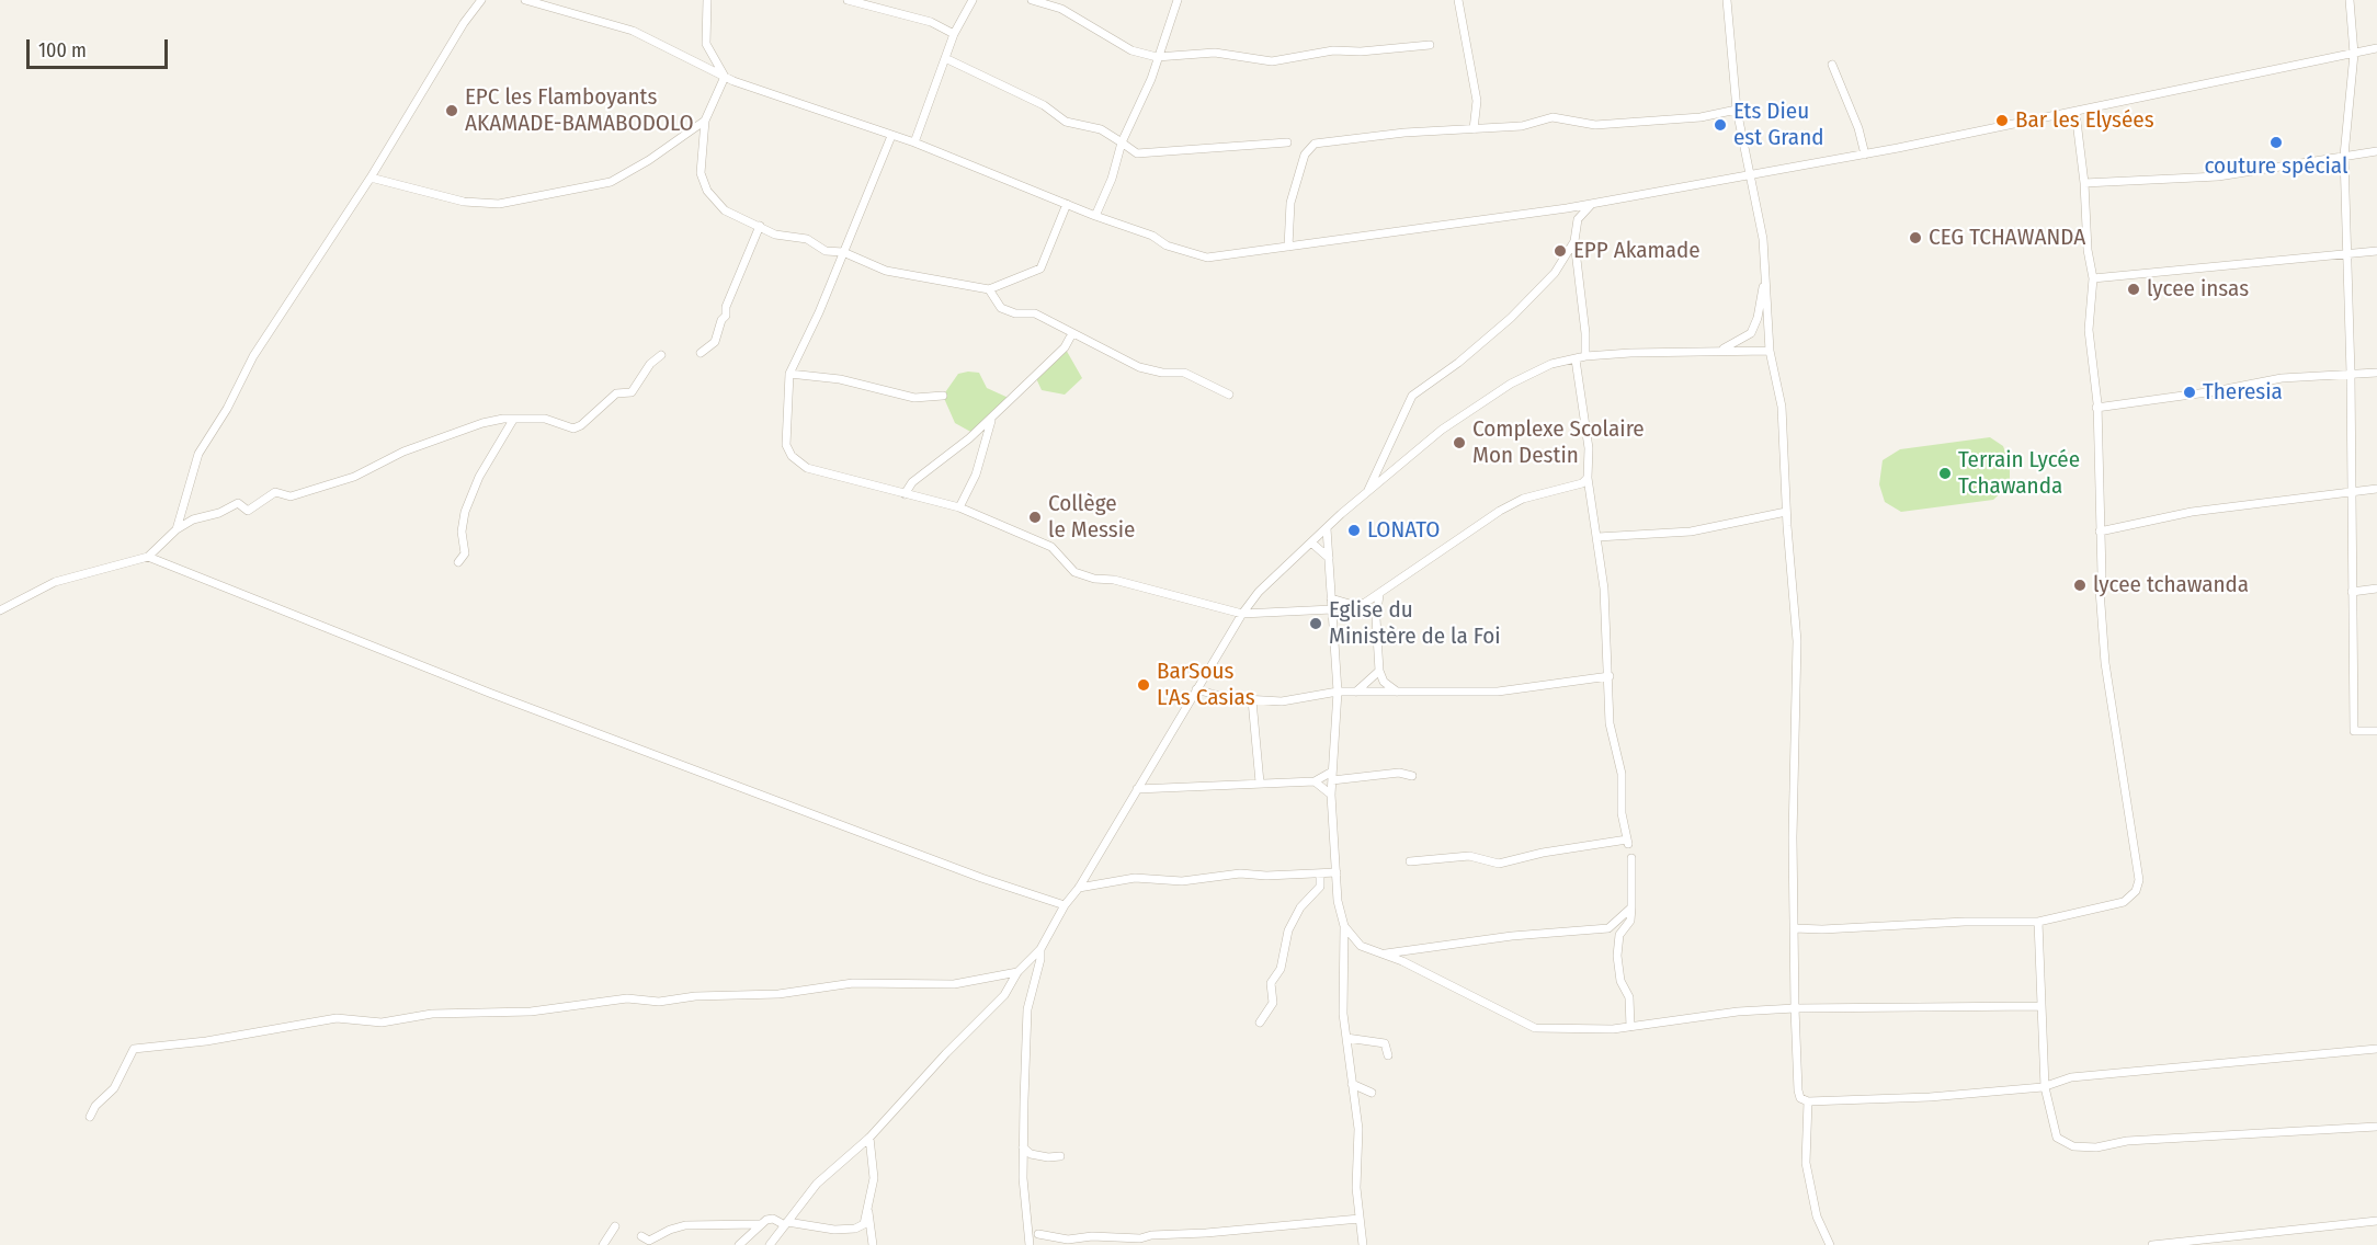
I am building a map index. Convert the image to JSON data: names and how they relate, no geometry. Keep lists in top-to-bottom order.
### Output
{
  "places": [
    "EPC les Flamboyants AKAMADE-BAMABODOLO",
    "Bar les Elysées",
    "Ets Dieu est Grand",
    "couture spécial",
    "CEG TCHAWANDA",
    "EPP Akamade",
    "lycee insas",
    "Theresia",
    "Complexe Scolaire Mon Destin",
    "Terrain Lycée Tchawanda",
    "Collège le Messie",
    "LONATO",
    "lycee tchawanda",
    "Eglise du Ministère de la Foi",
    "BarSous L'As Casias"
  ],
  "scale_bar": "100 m"
}
